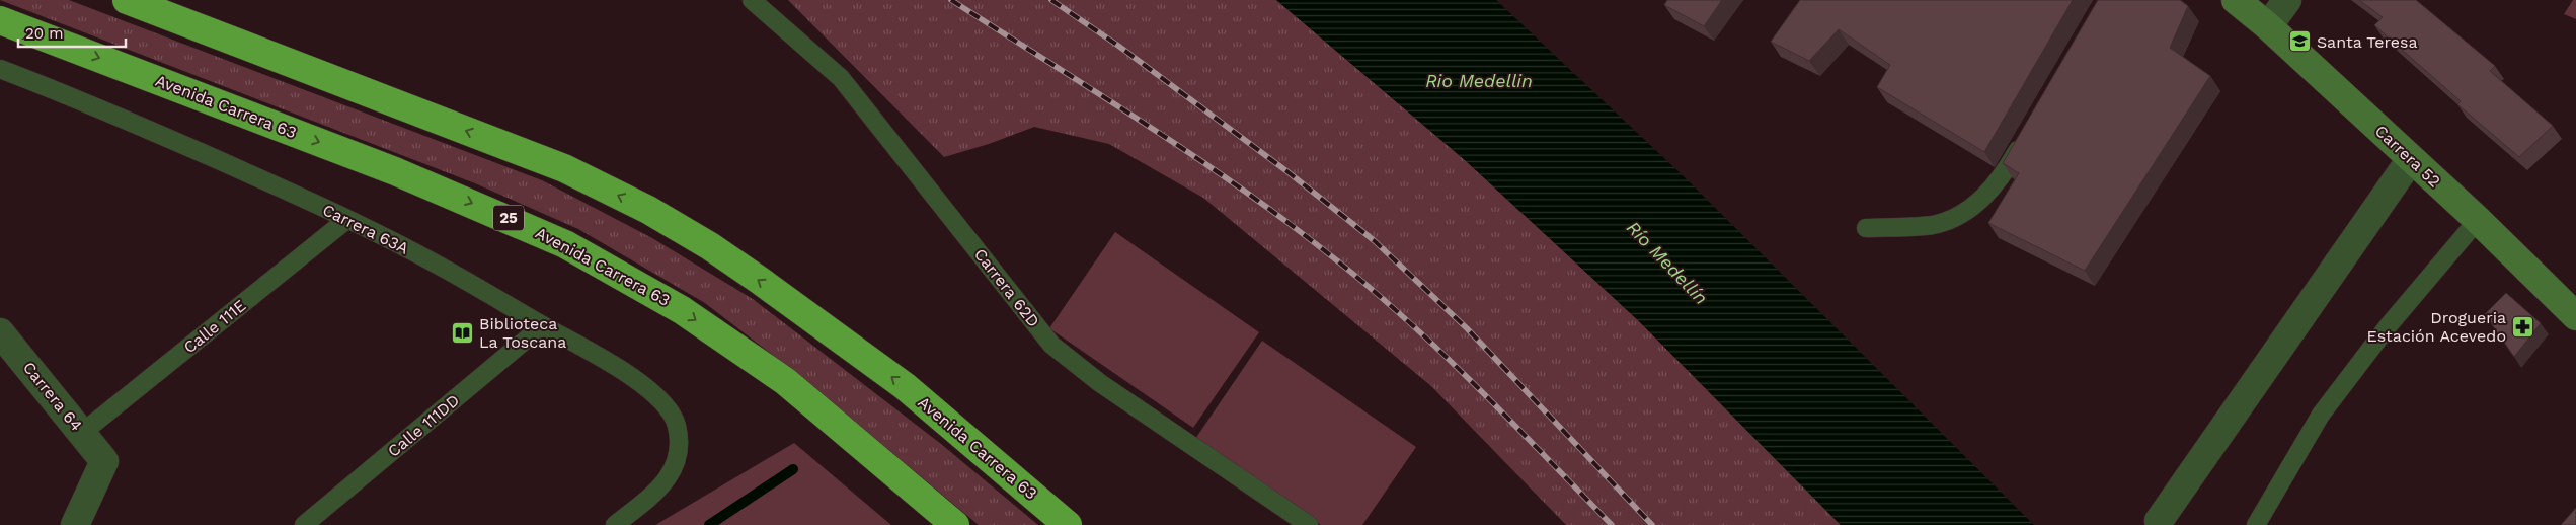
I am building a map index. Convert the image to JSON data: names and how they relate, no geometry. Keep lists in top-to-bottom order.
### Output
{
  "streets": {
    "highway": ["Avenida Carrera 63", "25"],
    "main road": ["Carrera 52"],
    "street": ["Carrera 64"],
    "lane": [
      "Carrera 63A",
      "Carrera 62D",
      "Calle 111E",
      "Calle 111DD"
    ]
  },
  "crossings": [
    ["Carrera 63A", "Calle 111E"],
    ["Carrera 63A", "Calle 111DD"],
    ["Calle 111E", "Carrera 64"]
  ],
  "water": ["Rio Medellin", "Río Medellín"],
  "places": {
    "school or university": ["Santa Teresa"],
    "pharmacy": ["Drogueria Estación Acevedo"],
    "library": ["Biblioteca La Toscana"]
  },
  "scale_bar": "20 m"
}
